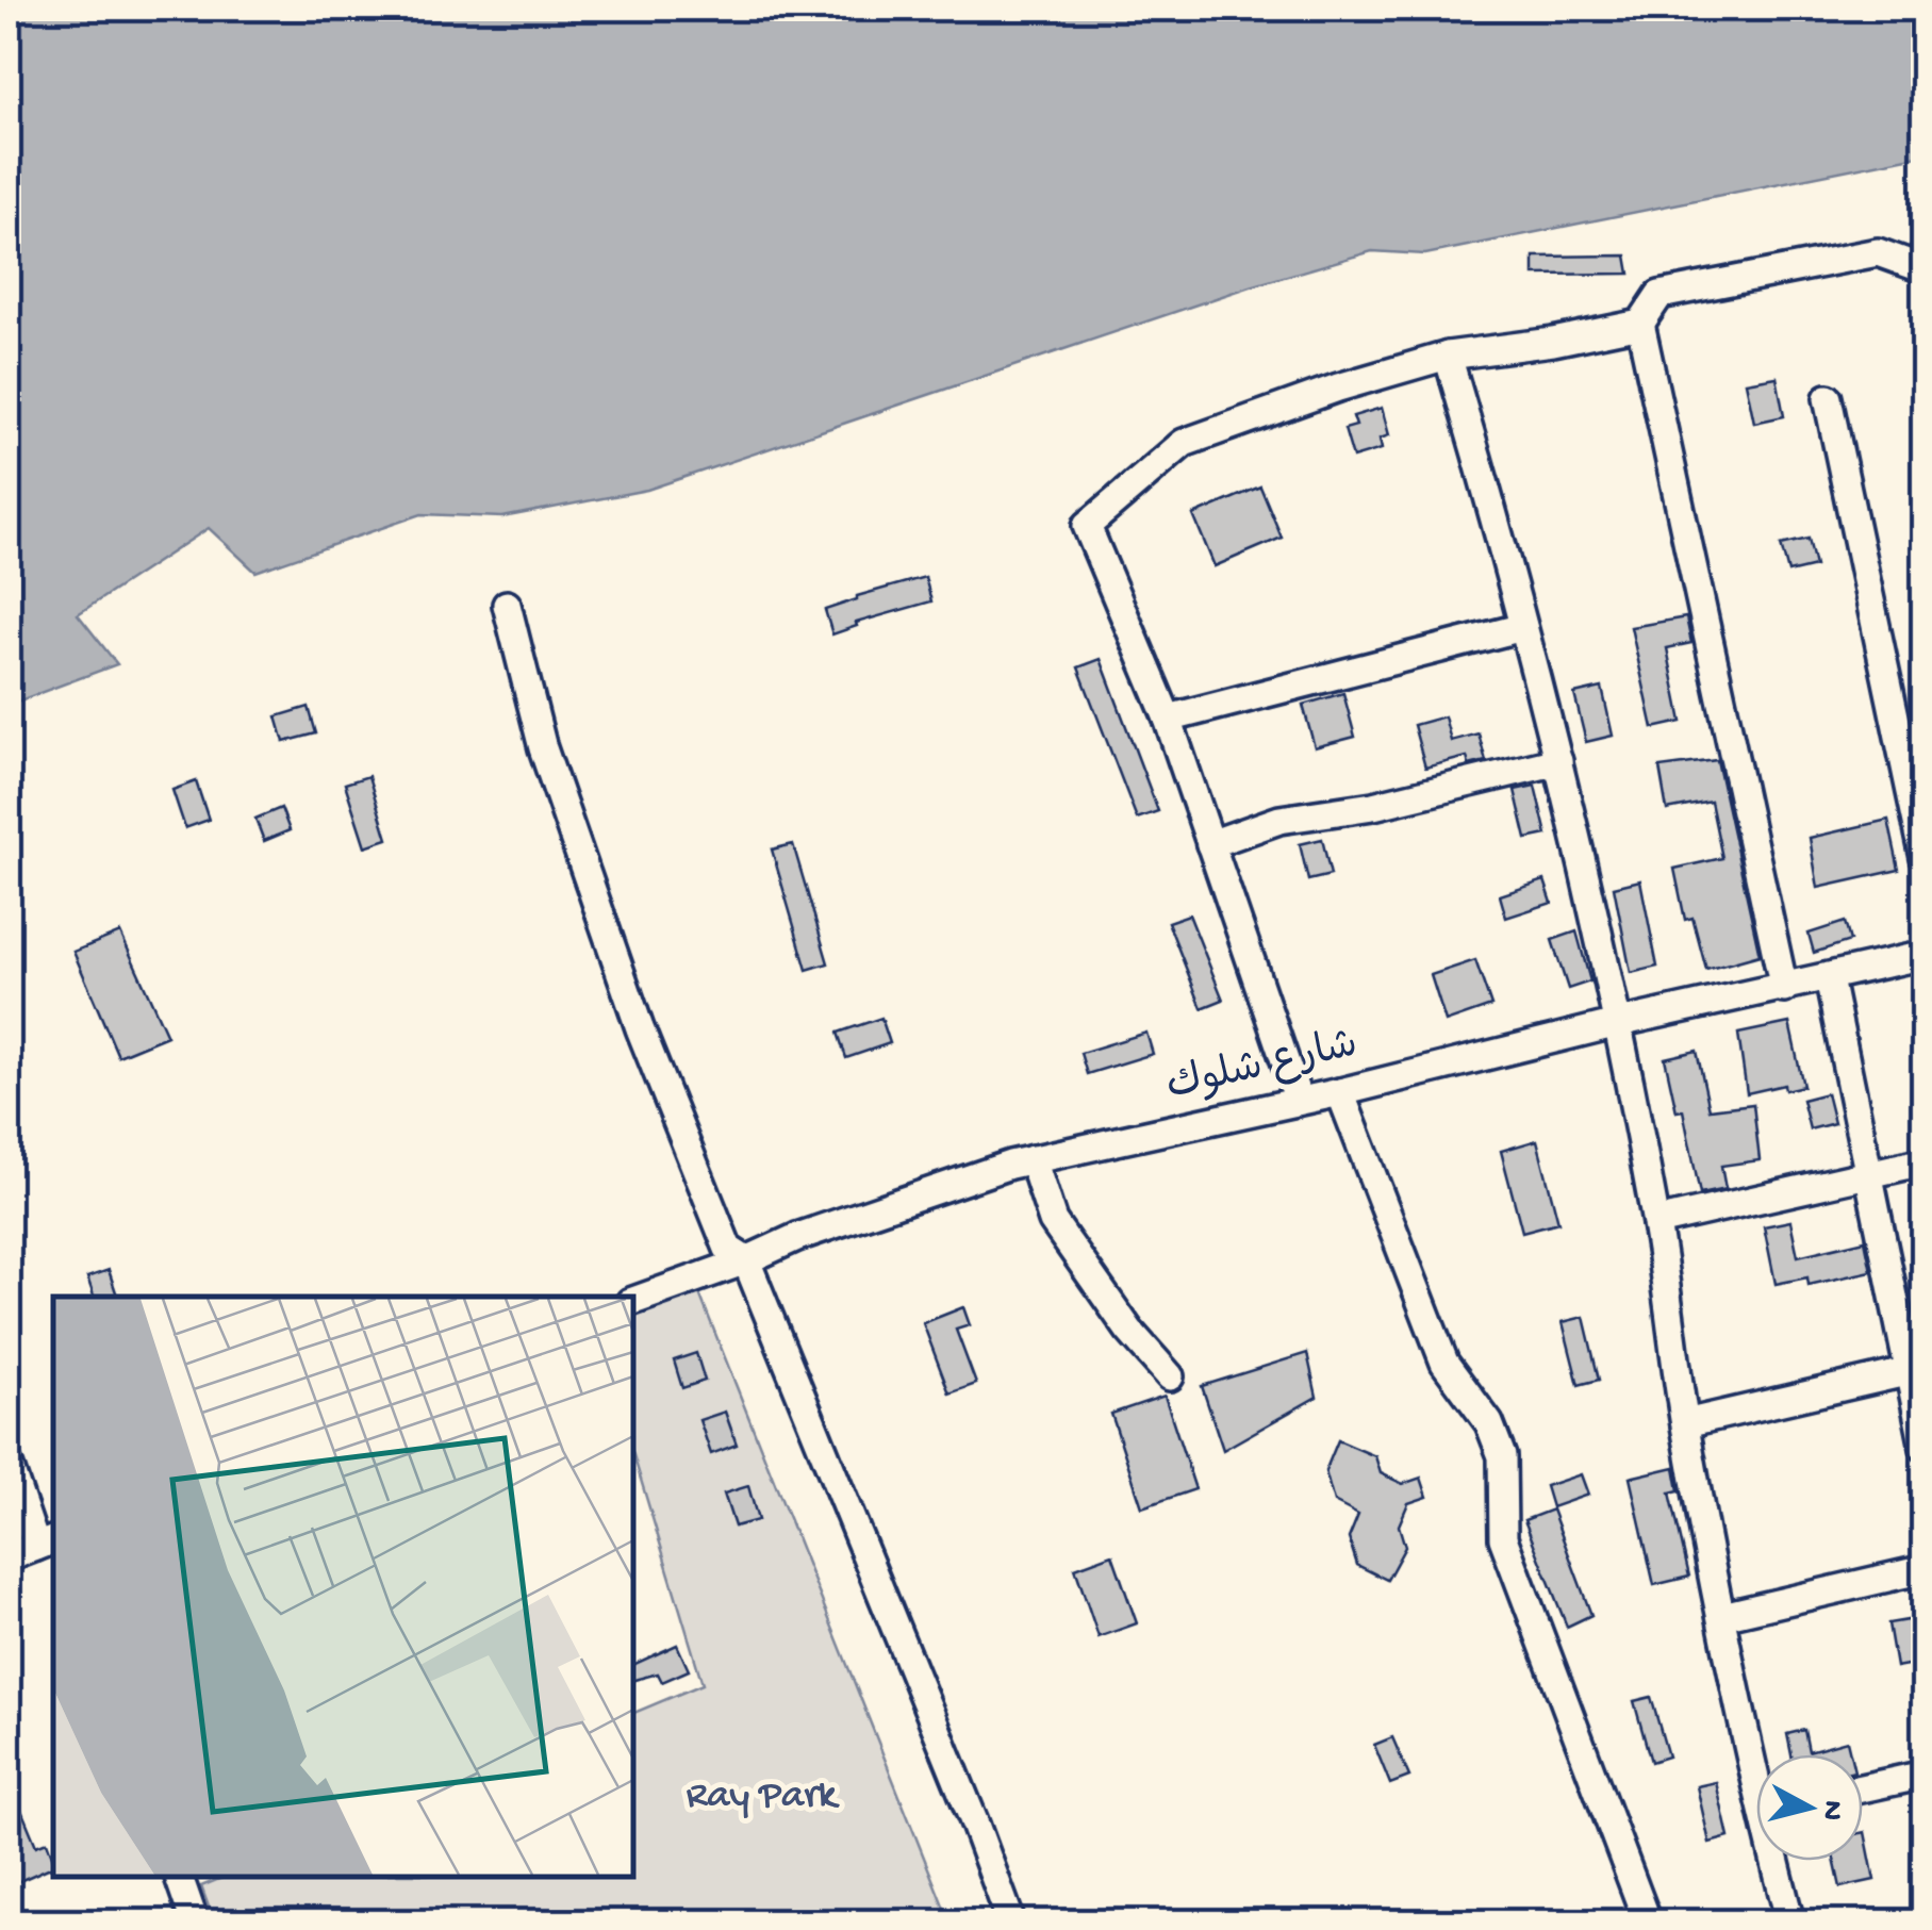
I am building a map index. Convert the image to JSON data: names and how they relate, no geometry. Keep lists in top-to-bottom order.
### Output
{
  "streets": {
    "street": ["شارع شلوك"]
  },
  "parks": ["Ray Park"],
  "north": "right"
}
